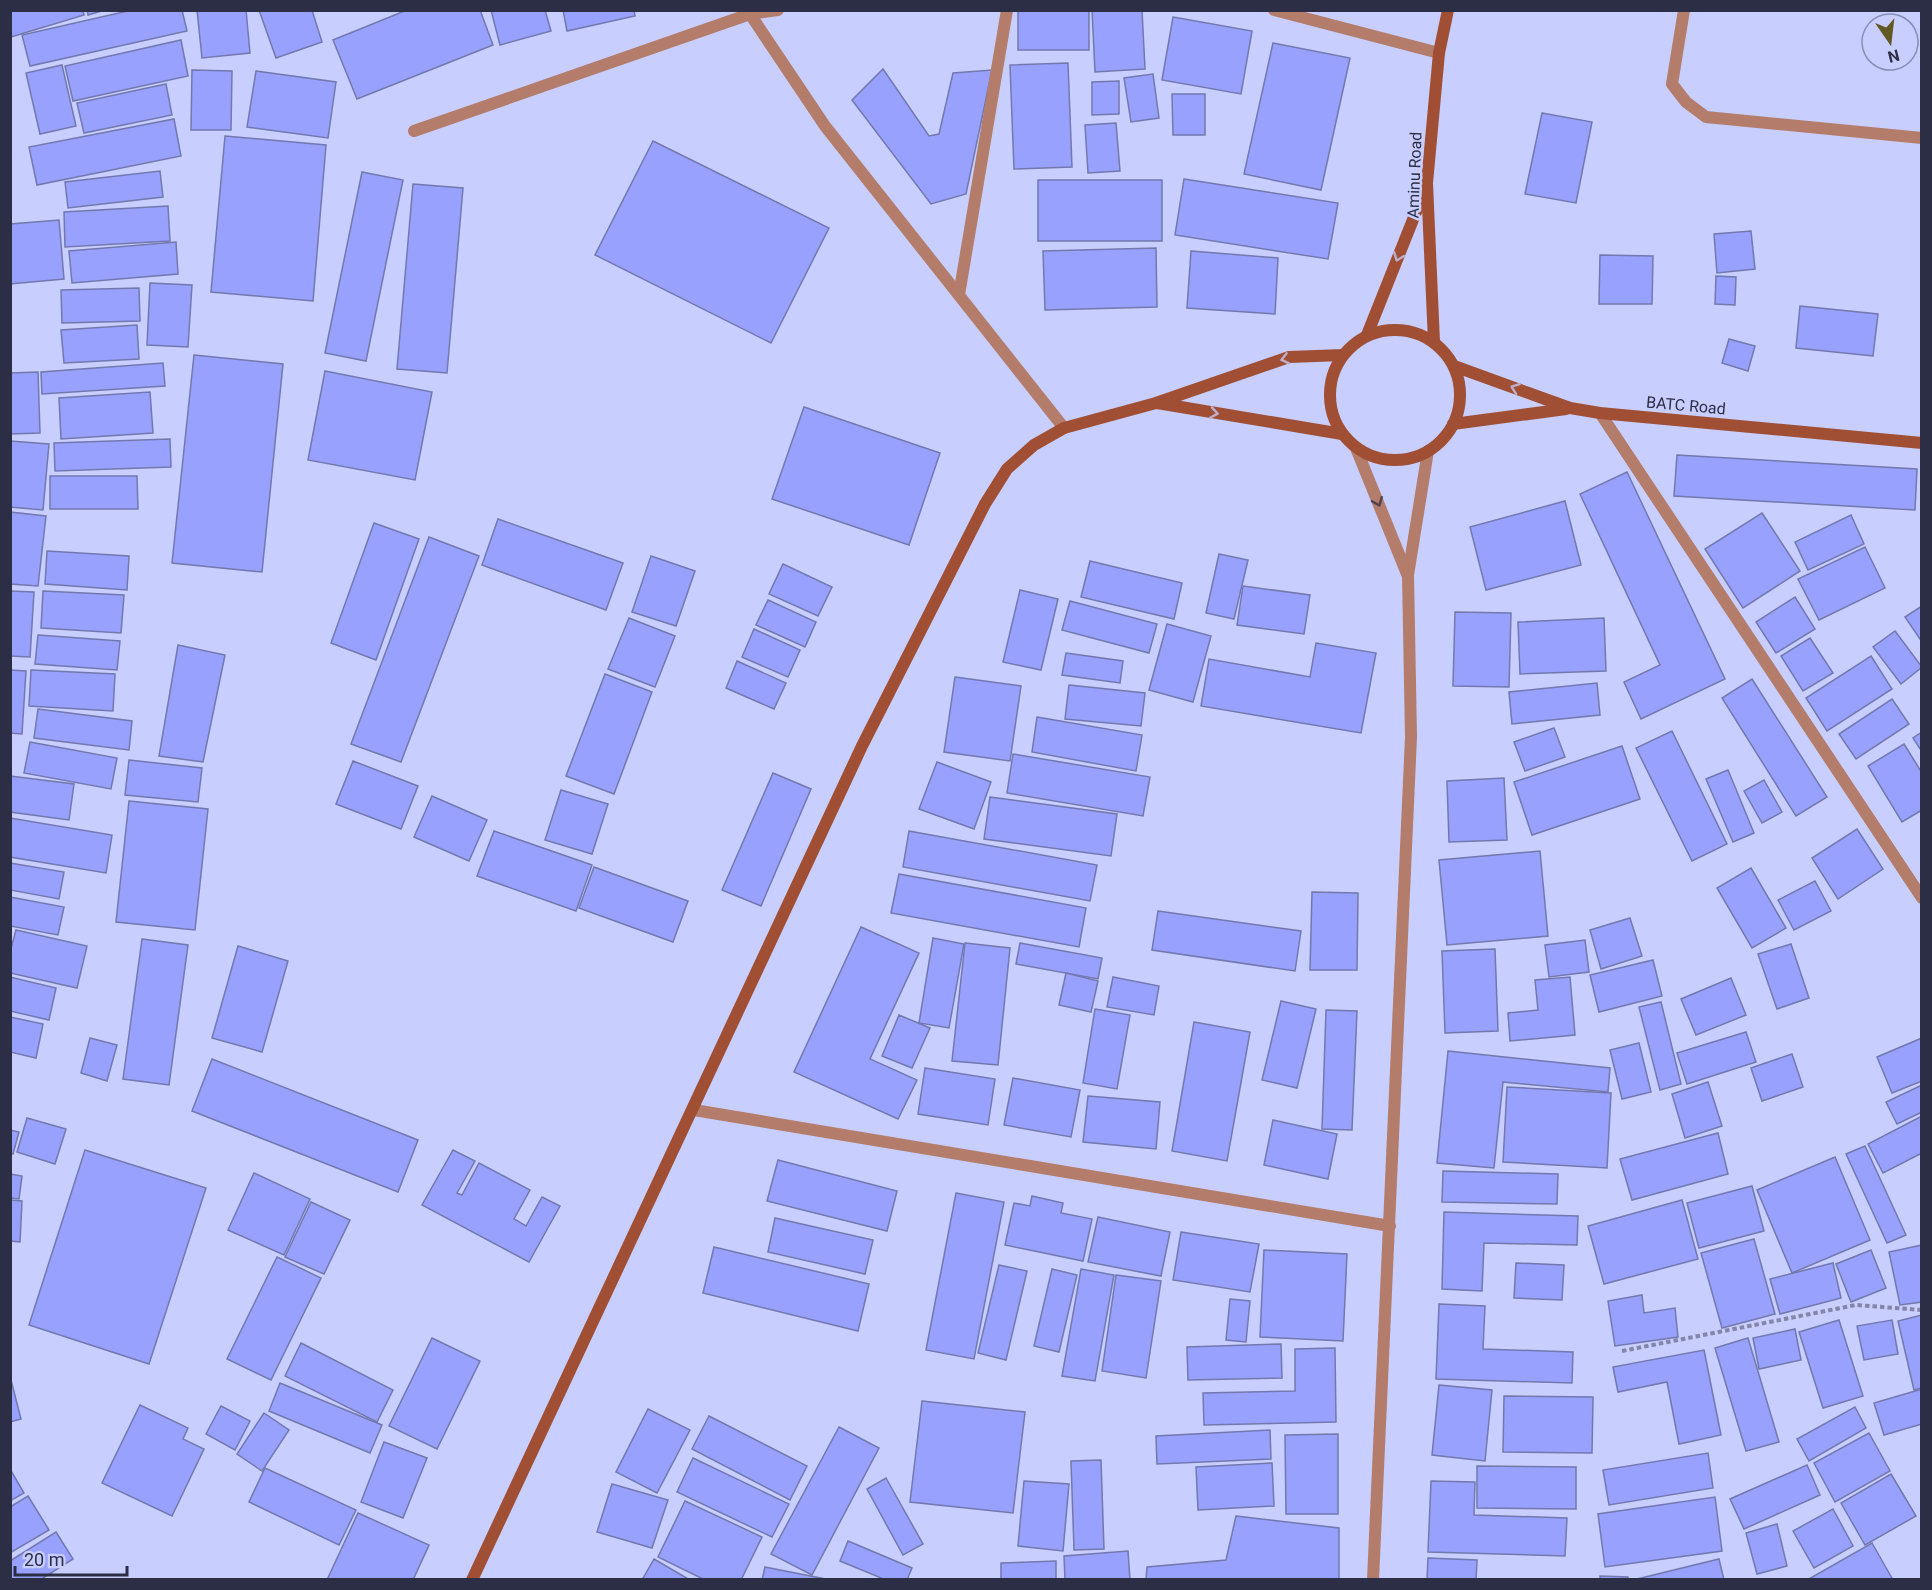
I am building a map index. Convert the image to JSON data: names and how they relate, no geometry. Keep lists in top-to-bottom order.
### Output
{
  "streets": {
    "street": ["Aminu Road", "BATC Road"]
  },
  "crossings": [
    ["Aminu Road", "BATC Road"]
  ],
  "scale_bar": "20 m",
  "north": "bottom"
}
